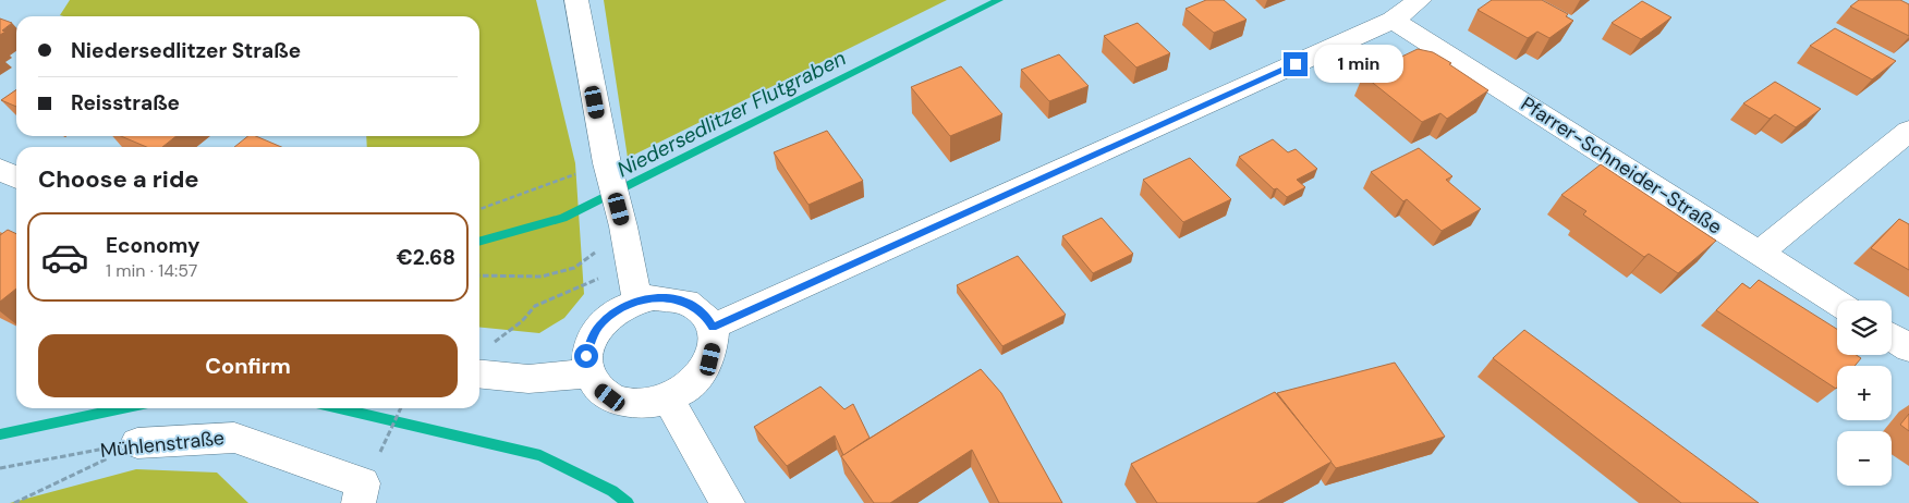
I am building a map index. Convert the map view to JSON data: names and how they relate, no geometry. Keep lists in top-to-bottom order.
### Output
{
  "streets": {
    "street": ["Pfarrer-Schneider-Straße", "Mühlenstraße"]
  },
  "water": ["Niedersedlitzer Flutgraben"],
  "page": {
    "banner": ["Niedersedlitzer Straße", "Reisstraße"],
    "bubble": "1 min",
    "heading": "Choose a ride",
    "list": [
      {
        "name": "Economy",
        "note": "1 min · 14:57",
        "value": "€2.68"
      }
    ],
    "map_buttons": ["+", "−"],
    "buttons": "Confirm"
  }
}
